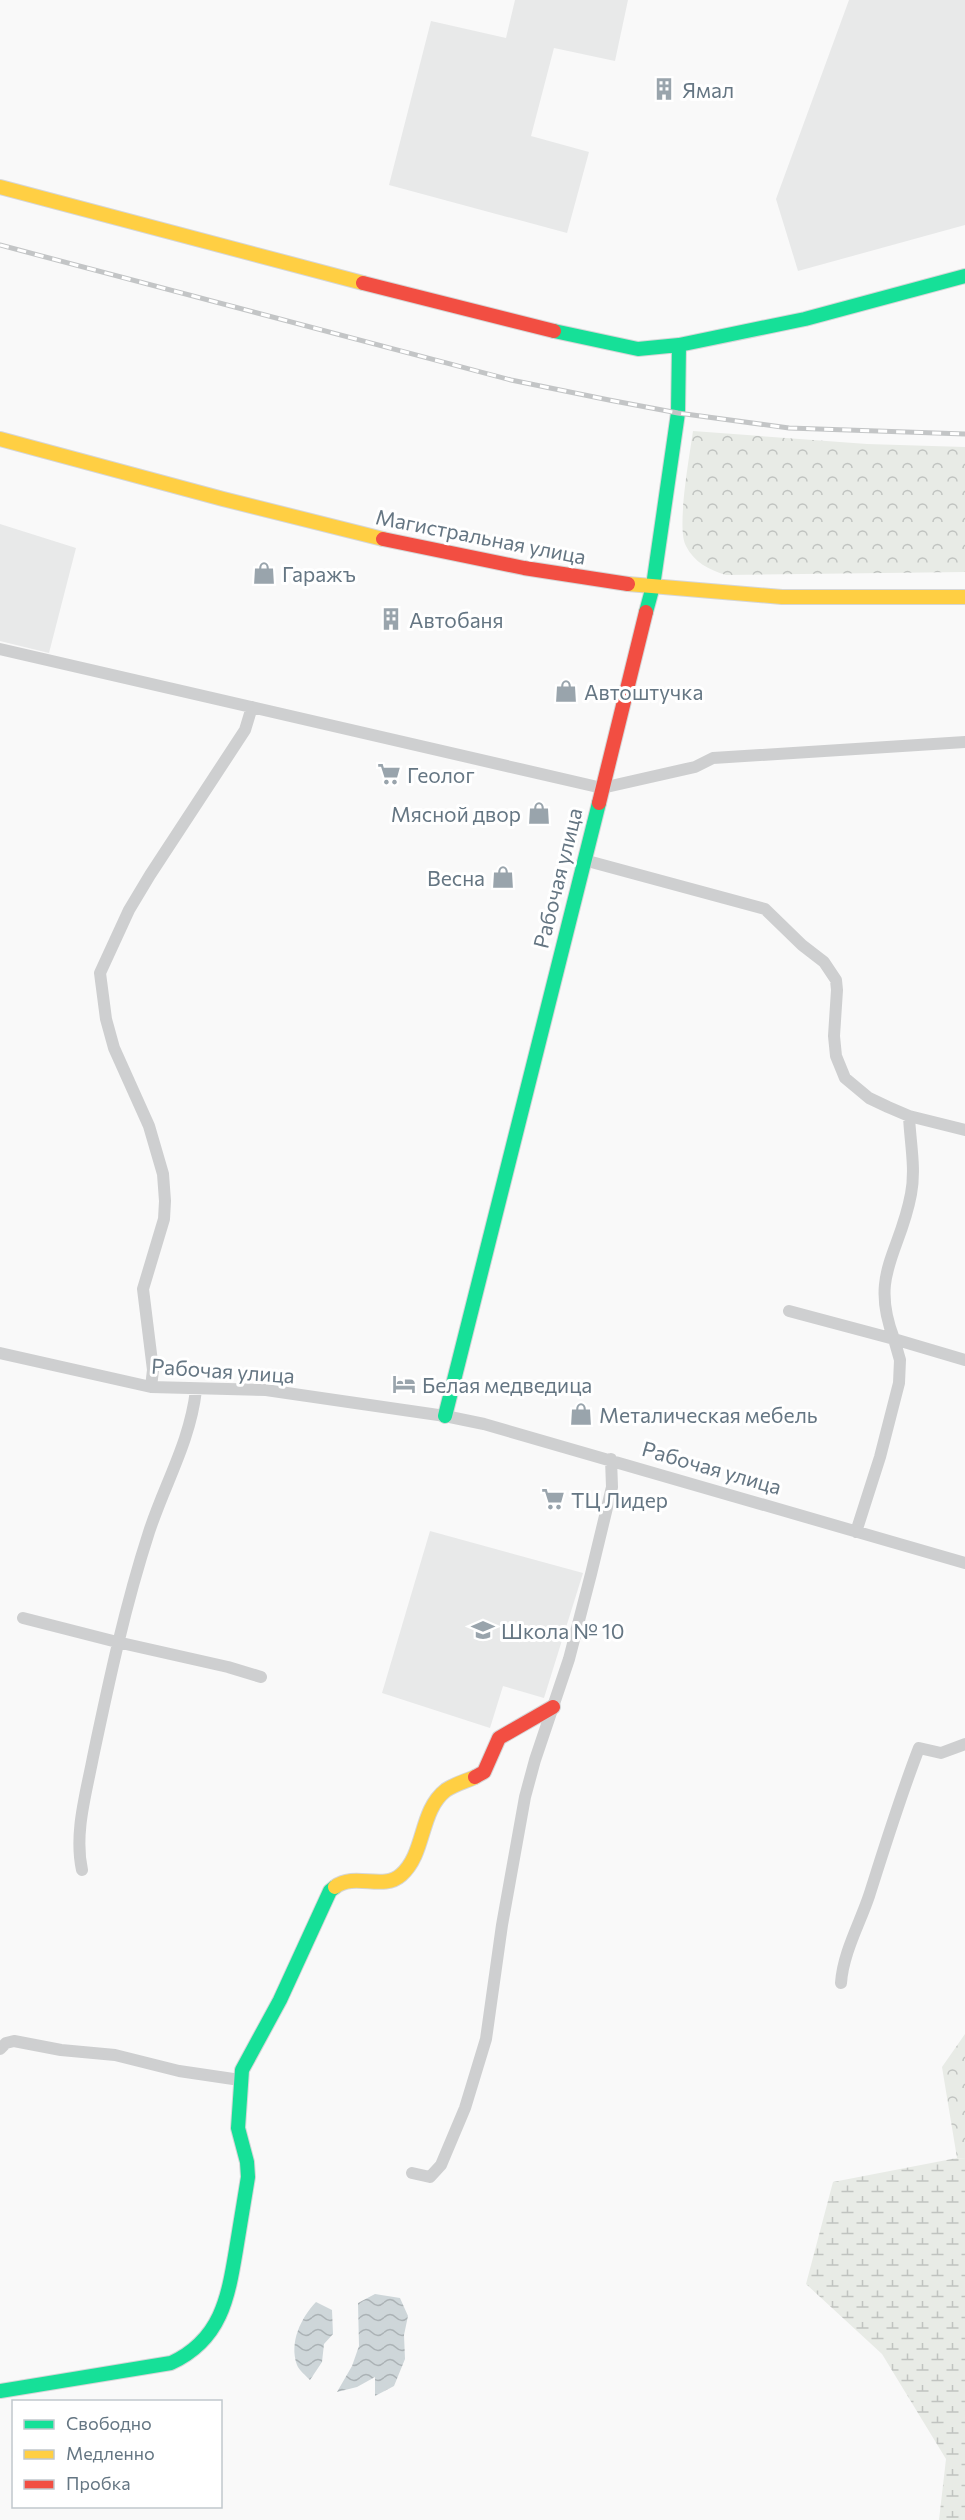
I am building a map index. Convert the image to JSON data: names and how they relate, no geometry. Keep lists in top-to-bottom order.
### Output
{
  "streets": {
    "main road": ["Магистральная улица", "Рабочая улица"]
  },
  "crossings": [
    ["Магистральная улица", "Рабочая улица"]
  ],
  "places": {
    "building": ["Ямал", "Автобаня"],
    "shop": [
      "Гаражъ",
      "Автоштучка",
      "Мясной двор",
      "Весна",
      "Металическая мебель"
    ],
    "supermarket": ["Геолог", "ТЦ Лидер"],
    "hotel": ["Белая медведица"],
    "school or university": ["Школа № 10"]
  },
  "legend": ["Свободно", "Медленно", "Пробка"]
}
